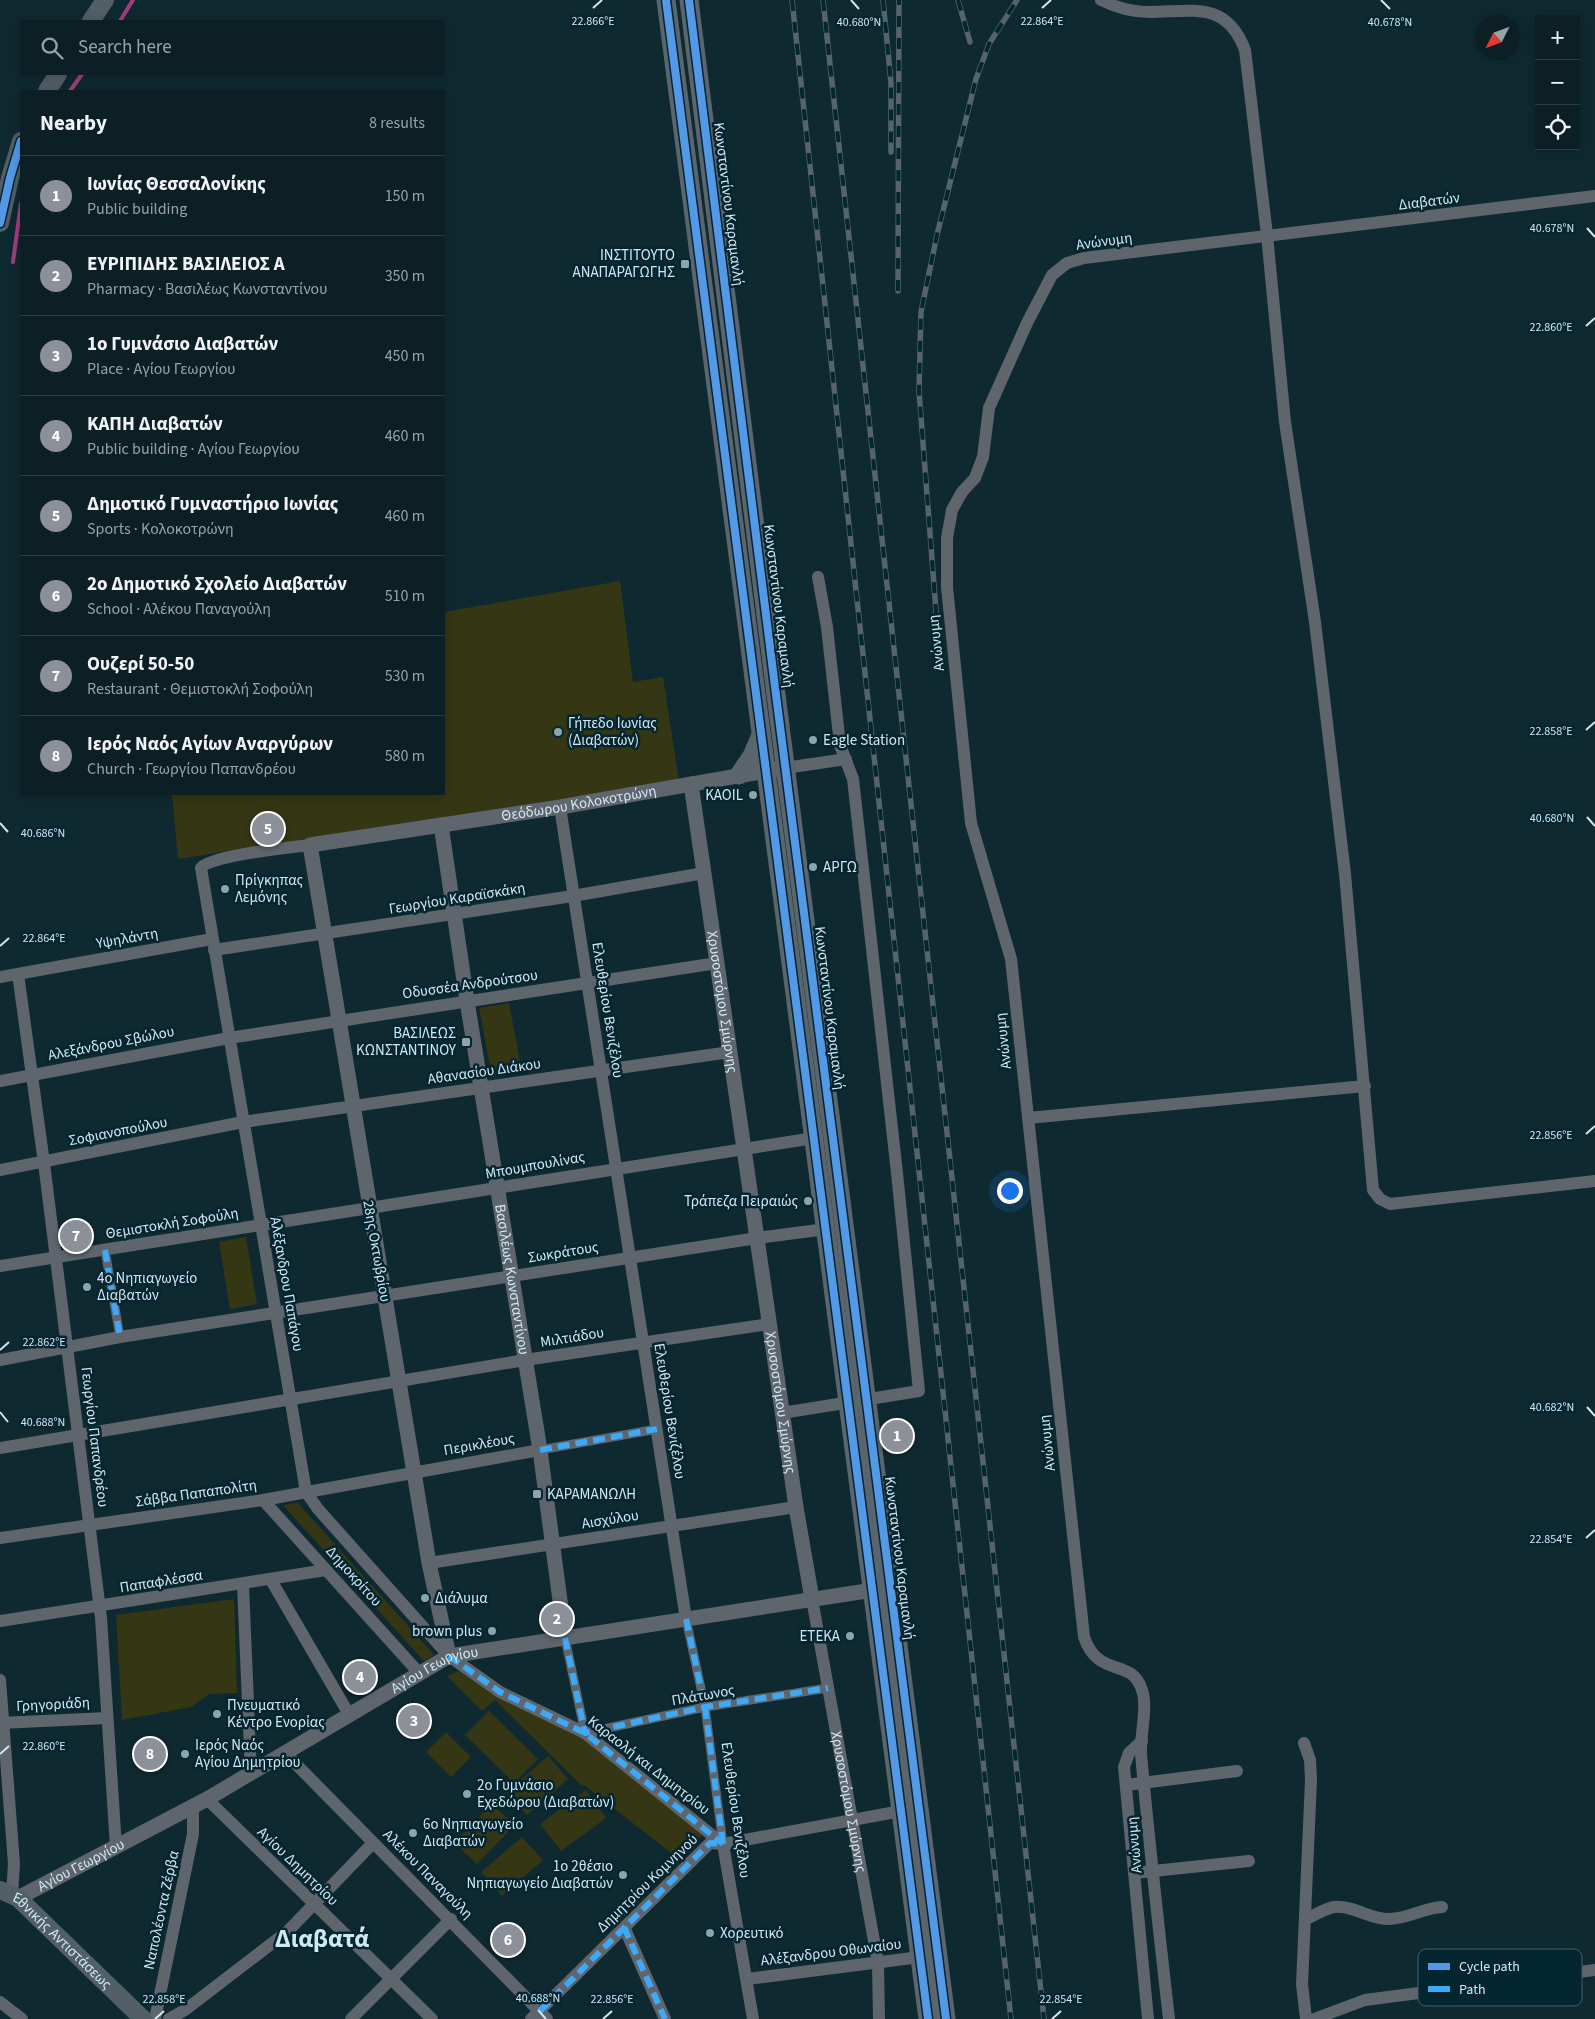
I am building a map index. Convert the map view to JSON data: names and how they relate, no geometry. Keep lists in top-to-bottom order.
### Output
{
  "streets": {
    "main road": ["Κωνσταντίνου Καραμανλή", "Εθνικής Αντιστάσεως"],
    "street": [
      "Διαβατών",
      "Ανώνυμη",
      "Θεόδωρου Κολοκοτρώνη",
      "Γεωργίου Καραϊσκάκη",
      "Υψηλάντη",
      "Οδυσσέα Ανδρούτσου",
      "Χρυσοστόμου Σμύρνης",
      "Ελευθερίου Βενιζέλου",
      "Αλεξάνδρου Σβώλου",
      "Αθανασίου Διάκου",
      "Σοφιανοπούλου",
      "Μπουμπουλίνας",
      "Θεμιστοκλή Σοφούλη",
      "28ης Οκτωβρίου",
      "Σωκράτους",
      "Βασιλέως Κωνσταντίνου",
      "Αλέξανδρου Παπάγου",
      "Μιλτιάδου",
      "Γεωργίου Παπανδρέου",
      "Περικλέους",
      "Σάββα Παπαπολίτη",
      "Αισχύλου",
      "Δημοκρίτου",
      "Παπαφλέσσα",
      "Αγίου Γεωργίου",
      "Πλάτωνος",
      "Γρηγοριάδη",
      "Καραολή και Δημητρίου",
      "Αγίου Δημητρίου",
      "Αλέκου Παναγούλη",
      "Δημητρίου Κομνηνού",
      "Ναπολέοντα Ζέρβα",
      "Αλέξανδρου Οθωναίου"
    ]
  },
  "crossings": [
    ["Διαβατών", "Ανώνυμη"],
    ["Κωνσταντίνου Καραμανλή", "Θεόδωρου Κολοκοτρώνη"],
    ["Κωνσταντίνου Καραμανλή", "Μπουμπουλίνας"],
    ["Κωνσταντίνου Καραμανλή", "Σωκράτους"],
    ["Κωνσταντίνου Καραμανλή", "Αγίου Γεωργίου"],
    ["Κωνσταντίνου Καραμανλή", "Δημητρίου Κομνηνού"],
    ["Κωνσταντίνου Καραμανλή", "Αλέξανδρου Οθωναίου"],
    ["Θεόδωρου Κολοκοτρώνη", "Χρυσοστόμου Σμύρνης"],
    ["Θεόδωρου Κολοκοτρώνη", "Ελευθερίου Βενιζέλου"],
    ["Θεόδωρου Κολοκοτρώνη", "28ης Οκτωβρίου"],
    ["Θεόδωρου Κολοκοτρώνη", "Βασιλέως Κωνσταντίνου"],
    ["Θεόδωρου Κολοκοτρώνη", "Αλέξανδρου Παπάγου"],
    ["Γεωργίου Καραϊσκάκη", "Υψηλάντη"],
    ["Γεωργίου Καραϊσκάκη", "Χρυσοστόμου Σμύρνης"],
    ["Γεωργίου Καραϊσκάκη", "Ελευθερίου Βενιζέλου"],
    ["Γεωργίου Καραϊσκάκη", "28ης Οκτωβρίου"],
    ["Γεωργίου Καραϊσκάκη", "Βασιλέως Κωνσταντίνου"],
    ["Γεωργίου Καραϊσκάκη", "Αλέξανδρου Παπάγου"],
    ["Υψηλάντη", "Αλέξανδρου Παπάγου"],
    ["Υψηλάντη", "Γεωργίου Παπανδρέου"],
    ["Οδυσσέα Ανδρούτσου", "Χρυσοστόμου Σμύρνης"],
    ["Οδυσσέα Ανδρούτσου", "Ελευθερίου Βενιζέλου"],
    ["Οδυσσέα Ανδρούτσου", "Αλεξάνδρου Σβώλου"],
    ["Οδυσσέα Ανδρούτσου", "28ης Οκτωβρίου"],
    ["Οδυσσέα Ανδρούτσου", "Βασιλέως Κωνσταντίνου"],
    ["Οδυσσέα Ανδρούτσου", "Αλέξανδρου Παπάγου"],
    ["Χρυσοστόμου Σμύρνης", "Αθανασίου Διάκου"],
    ["Χρυσοστόμου Σμύρνης", "Μπουμπουλίνας"],
    ["Χρυσοστόμου Σμύρνης", "Σωκράτους"],
    ["Χρυσοστόμου Σμύρνης", "Μιλτιάδου"],
    ["Χρυσοστόμου Σμύρνης", "Αισχύλου"],
    ["Χρυσοστόμου Σμύρνης", "Αγίου Γεωργίου"],
    ["Χρυσοστόμου Σμύρνης", "Πλάτωνος"],
    ["Χρυσοστόμου Σμύρνης", "Δημητρίου Κομνηνού"],
    ["Χρυσοστόμου Σμύρνης", "Αλέξανδρου Οθωναίου"],
    ["Ελευθερίου Βενιζέλου", "Αθανασίου Διάκου"],
    ["Ελευθερίου Βενιζέλου", "Μπουμπουλίνας"],
    ["Ελευθερίου Βενιζέλου", "Σωκράτους"],
    ["Ελευθερίου Βενιζέλου", "Μιλτιάδου"],
    ["Ελευθερίου Βενιζέλου", "Περικλέους"],
    ["Ελευθερίου Βενιζέλου", "Αισχύλου"],
    ["Ελευθερίου Βενιζέλου", "Αγίου Γεωργίου"],
    ["Ελευθερίου Βενιζέλου", "Πλάτωνος"],
    ["Ελευθερίου Βενιζέλου", "Καραολή και Δημητρίου"],
    ["Ελευθερίου Βενιζέλου", "Δημητρίου Κομνηνού"],
    ["Ελευθερίου Βενιζέλου", "Αλέξανδρου Οθωναίου"],
    ["Αλεξάνδρου Σβώλου", "Αλέξανδρου Παπάγου"],
    ["Αλεξάνδρου Σβώλου", "Γεωργίου Παπανδρέου"],
    ["Αθανασίου Διάκου", "Σοφιανοπούλου"],
    ["Αθανασίου Διάκου", "28ης Οκτωβρίου"],
    ["Αθανασίου Διάκου", "Βασιλέως Κωνσταντίνου"],
    ["Αθανασίου Διάκου", "Αλέξανδρου Παπάγου"],
    ["Σοφιανοπούλου", "Αλέξανδρου Παπάγου"],
    ["Σοφιανοπούλου", "Γεωργίου Παπανδρέου"],
    ["Μπουμπουλίνας", "Θεμιστοκλή Σοφούλη"],
    ["Μπουμπουλίνας", "28ης Οκτωβρίου"],
    ["Μπουμπουλίνας", "Βασιλέως Κωνσταντίνου"],
    ["Μπουμπουλίνας", "Αλέξανδρου Παπάγου"],
    ["Θεμιστοκλή Σοφούλη", "Αλέξανδρου Παπάγου"],
    ["Θεμιστοκλή Σοφούλη", "Γεωργίου Παπανδρέου"],
    ["28ης Οκτωβρίου", "Σωκράτους"],
    ["28ης Οκτωβρίου", "Αλέξανδρου Παπάγου"],
    ["28ης Οκτωβρίου", "Μιλτιάδου"],
    ["28ης Οκτωβρίου", "Περικλέους"],
    ["28ης Οκτωβρίου", "Αισχύλου"],
    ["28ης Οκτωβρίου", "Αγίου Γεωργίου"],
    ["28ης Οκτωβρίου", "Καραολή και Δημητρίου"],
    ["Σωκράτους", "Βασιλέως Κωνσταντίνου"],
    ["Σωκράτους", "Αλέξανδρου Παπάγου"],
    ["Σωκράτους", "Γεωργίου Παπανδρέου"],
    ["Βασιλέως Κωνσταντίνου", "Μιλτιάδου"],
    ["Βασιλέως Κωνσταντίνου", "Περικλέους"],
    ["Βασιλέως Κωνσταντίνου", "Αισχύλου"],
    ["Βασιλέως Κωνσταντίνου", "Αγίου Γεωργίου"],
    ["Βασιλέως Κωνσταντίνου", "Πλάτωνος"],
    ["Βασιλέως Κωνσταντίνου", "Καραολή και Δημητρίου"],
    ["Αλέξανδρου Παπάγου", "Μιλτιάδου"],
    ["Αλέξανδρου Παπάγου", "Περικλέους"],
    ["Αλέξανδρου Παπάγου", "Σάββα Παπαπολίτη"],
    ["Αλέξανδρου Παπάγου", "Αγίου Γεωργίου"],
    ["Αλέξανδρου Παπάγου", "Καραολή και Δημητρίου"],
    ["Μιλτιάδου", "Γεωργίου Παπανδρέου"],
    ["Γεωργίου Παπανδρέου", "Σάββα Παπαπολίτη"],
    ["Γεωργίου Παπανδρέου", "Παπαφλέσσα"],
    ["Γεωργίου Παπανδρέου", "Αγίου Γεωργίου"],
    ["Γεωργίου Παπανδρέου", "Γρηγοριάδη"],
    ["Περικλέους", "Σάββα Παπαπολίτη"],
    ["Σάββα Παπαπολίτη", "Δημοκρίτου"],
    ["Δημοκρίτου", "Παπαφλέσσα"],
    ["Δημοκρίτου", "Αγίου Γεωργίου"],
    ["Αγίου Γεωργίου", "Καραολή και Δημητρίου"],
    ["Αγίου Γεωργίου", "Αγίου Δημητρίου"],
    ["Αγίου Γεωργίου", "Αλέκου Παναγούλη"],
    ["Αγίου Γεωργίου", "Ναπολέοντα Ζέρβα"],
    ["Αγίου Γεωργίου", "Εθνικής Αντιστάσεως"],
    ["Πλάτωνος", "Καραολή και Δημητρίου"],
    ["Καραολή και Δημητρίου", "Δημητρίου Κομνηνού"],
    ["Αγίου Δημητρίου", "Ναπολέοντα Ζέρβα"],
    ["Αλέκου Παναγούλη", "Δημητρίου Κομνηνού"]
  ],
  "districts": ["Διαβατά"],
  "places": {
    "transit": ["ΙΝΣΤΙΤΟΥΤΟ ΑΝΑΠΑΡΑΓΩΓΗΣ", "ΒΑΣΙΛΕΩΣ ΚΩΝΣΤΑΝΤΙΝΟΥ", "ΚΑΡΑΜΑΝΩΛΗ"],
    "other": [
      "Γήπεδο Ιωνίας (Διαβατών)",
      "Eagle Station",
      "KAOIL",
      "ΑΡΓΩ",
      "Πρίγκηπας Λεμόνης",
      "Τράπεζα Πειραιώς",
      "4ο Νηπιαγωγείο Διαβατών",
      "Διάλυμα",
      "brown plus",
      "ΕΤΕΚΑ",
      "Πνευματικό Κέντρο Ενορίας",
      "Ιερός Ναός Αγίου Δημητρίου",
      "2ο Γυμνάσιο Εχεδώρου (Διαβατών)",
      "6ο Νηπιαγωγείο Διαβατών",
      "1ο 2θέσιο Νηπιαγωγείο Διαβατών",
      "Χορευτικό"
    ]
  },
  "legend": ["Cycle path", "Path"],
  "north": "bottom left",
  "page": {
    "map_buttons": ["+", "−"],
    "search": "Search here",
    "heading": ["Nearby", "8 results"],
    "list": [
      {
        "mark": "1",
        "name": "Ιωνίας Θεσσαλονίκης",
        "note": "Public building",
        "value": "150 m"
      },
      {
        "mark": "2",
        "name": "ΕΥΡΙΠΙΔΗΣ ΒΑΣΙΛΕΙΟΣ Α",
        "note": "Pharmacy · Βασιλέως Κωνσταντίνου",
        "value": "350 m"
      },
      {
        "mark": "3",
        "name": "1ο Γυμνάσιο Διαβατών",
        "note": "Place · Αγίου Γεωργίου",
        "value": "450 m"
      },
      {
        "mark": "4",
        "name": "ΚΑΠΗ Διαβατών",
        "note": "Public building · Αγίου Γεωργίου",
        "value": "460 m"
      },
      {
        "mark": "5",
        "name": "Δημοτικό Γυμναστήριο Ιωνίας",
        "note": "Sports · Κολοκοτρώνη",
        "value": "460 m"
      },
      {
        "mark": "6",
        "name": "2ο Δημοτικό Σχολείο Διαβατών",
        "note": "School · Αλέκου Παναγούλη",
        "value": "510 m"
      },
      {
        "mark": "7",
        "name": "Ουζερί 50-50",
        "note": "Restaurant · Θεμιστοκλή Σοφούλη",
        "value": "530 m"
      },
      {
        "mark": "8",
        "name": "Ιερός Ναός Αγίων Αναργύρων",
        "note": "Church · Γεωργίου Παπανδρέου",
        "value": "580 m"
      }
    ],
    "pins": [
      "5",
      "7",
      "1",
      "2",
      "4",
      "3",
      "8",
      "6"
    ]
  },
  "coordinates": [
    "22.866°E",
    "22.864°E",
    "40.680°N",
    "40.678°N",
    "22.860°E",
    "22.858°E",
    "40.686°N",
    "22.856°E",
    "22.862°E",
    "40.682°N",
    "40.688°N",
    "22.854°E"
  ]
}
